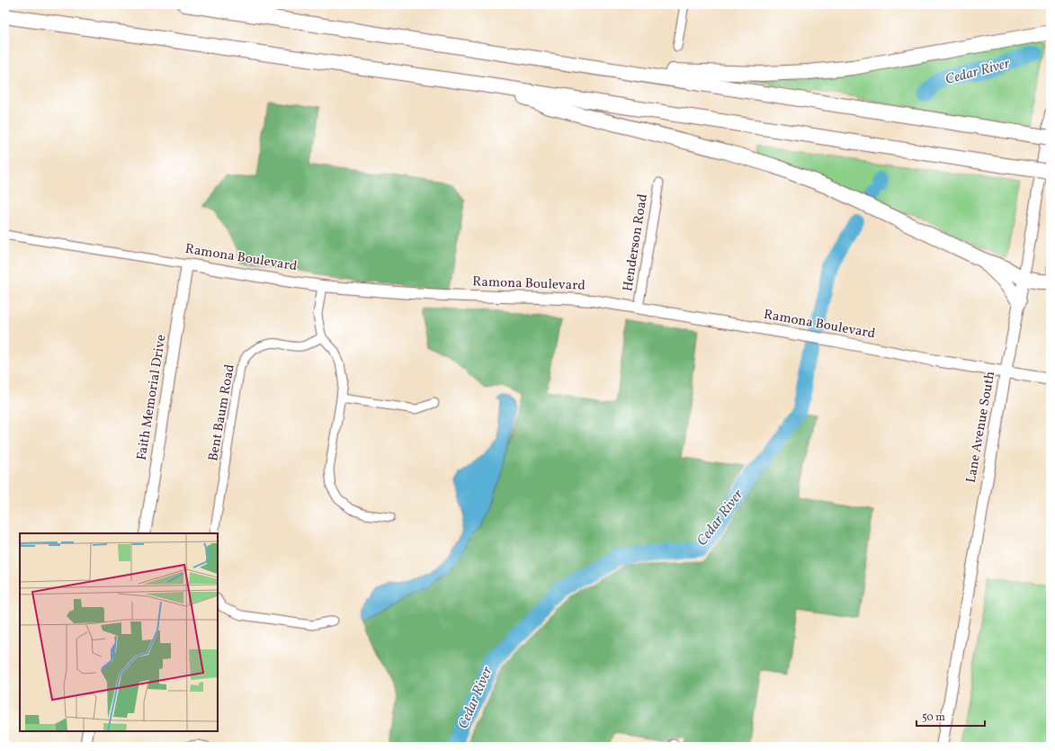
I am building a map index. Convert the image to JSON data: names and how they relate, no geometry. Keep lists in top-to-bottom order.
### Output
{
  "streets": {
    "street": [
      "Henderson Road",
      "Ramona Boulevard",
      "Faith Memorial Drive",
      "Bent Baum Road",
      "Lane Avenue South"
    ]
  },
  "crossings": [
    ["Henderson Road", "Ramona Boulevard"],
    ["Ramona Boulevard", "Faith Memorial Drive"],
    ["Ramona Boulevard", "Lane Avenue South"]
  ],
  "water": ["Cedar River"],
  "scale_bar": "50 m"
}
